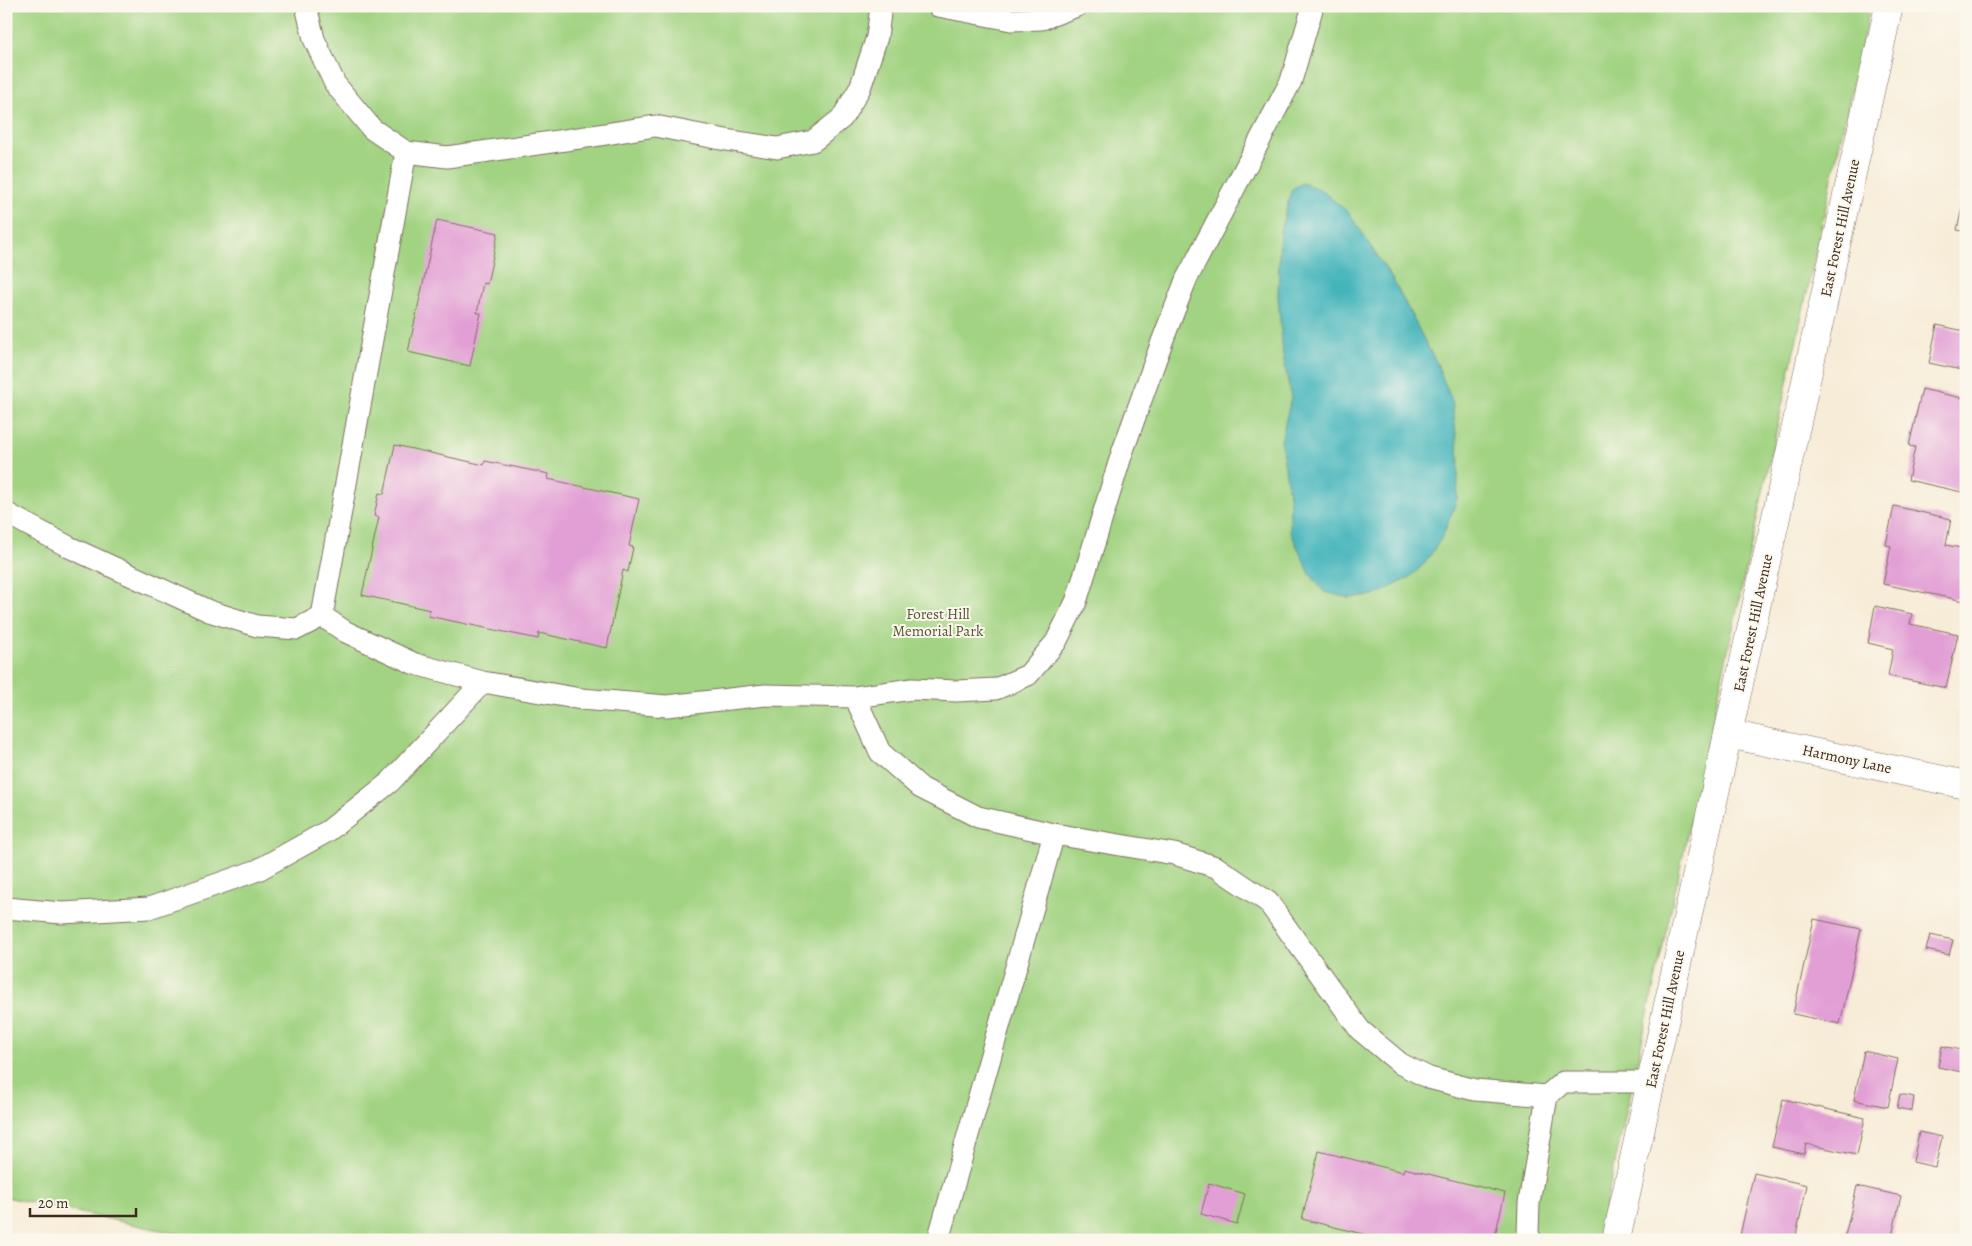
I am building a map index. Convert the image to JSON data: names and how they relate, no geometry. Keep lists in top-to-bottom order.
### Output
{
  "streets": {
    "street": ["East Forest Hill Avenue", "Harmony Lane"]
  },
  "crossings": [
    ["East Forest Hill Avenue", "Harmony Lane"]
  ],
  "parks": ["Forest Hill Memorial Park"],
  "scale_bar": "20 m"
}
